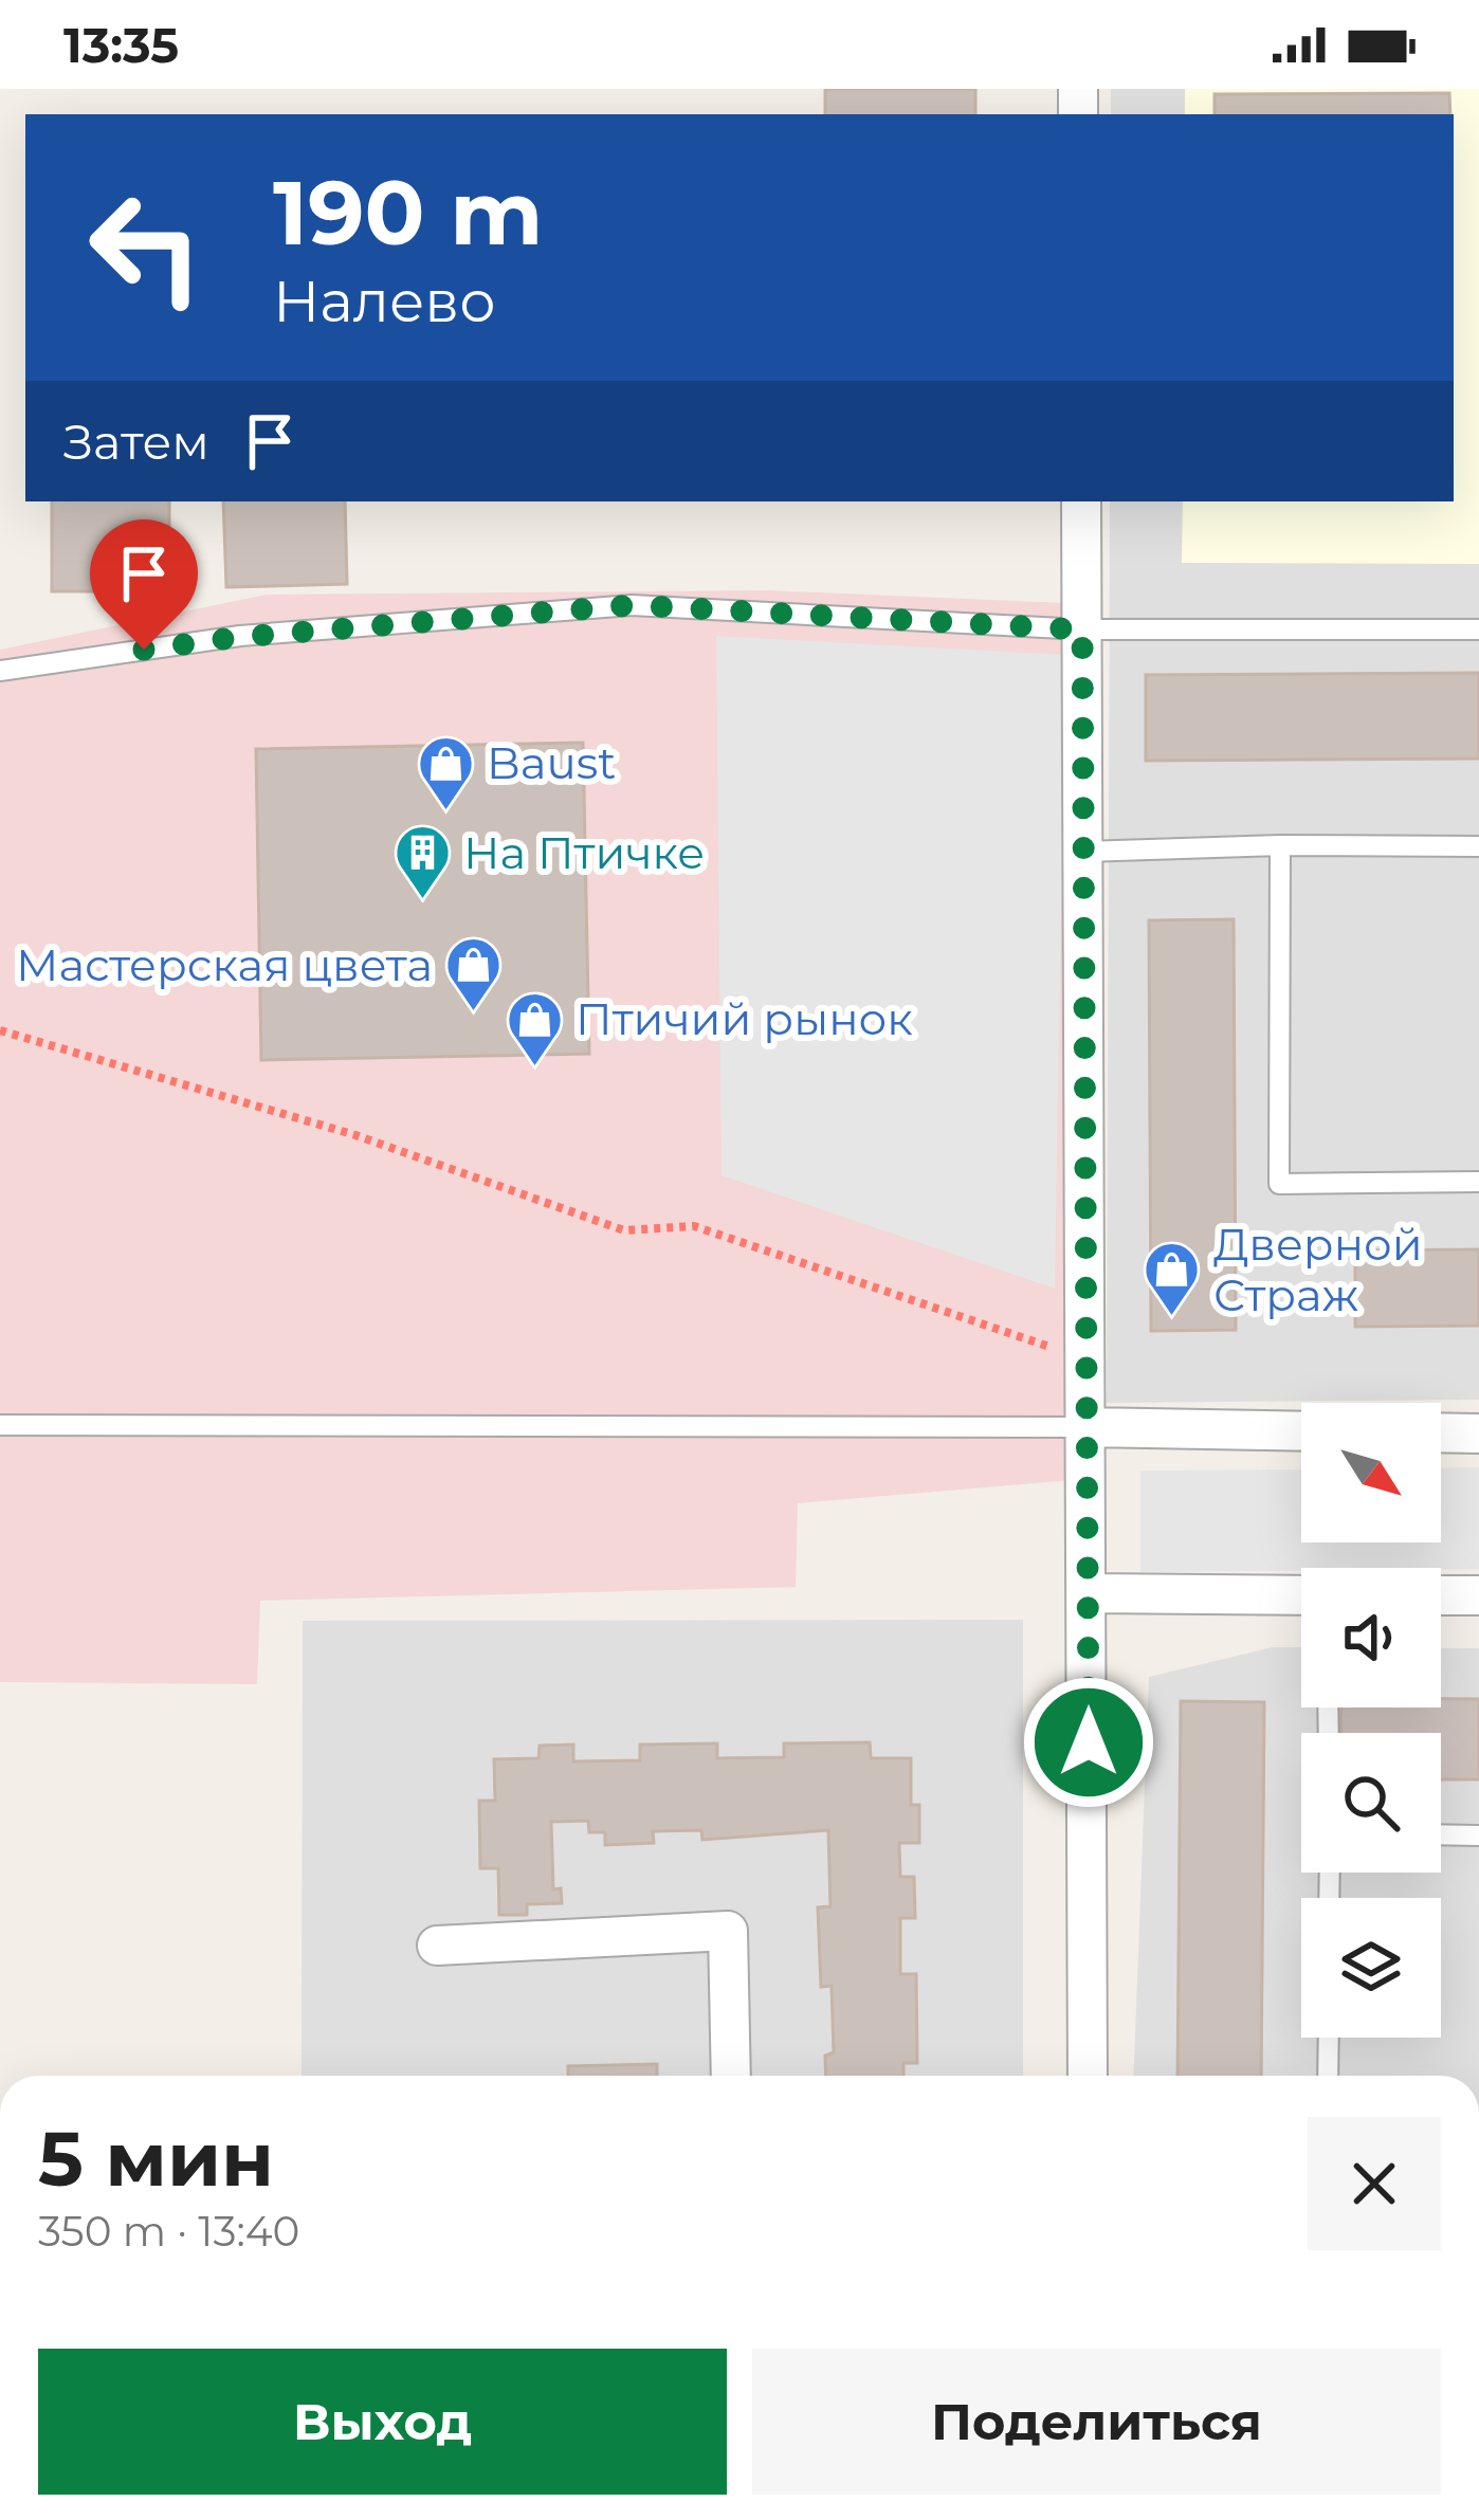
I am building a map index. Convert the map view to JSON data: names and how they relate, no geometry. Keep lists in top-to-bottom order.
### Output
{
  "places": {
    "shop": [
      "Baust",
      "Мастерская цвета",
      "Птичий рынок",
      "Дверной Страж"
    ],
    "building": ["На Птичке"]
  },
  "north": "bottom right",
  "page": {
    "status": "13:35",
    "turn": ["190 m", "Налево"],
    "then": "Затем",
    "heading": ["5 мин", "350 m · 13:40"],
    "buttons": ["Выход", "Поделиться"]
  }
}
